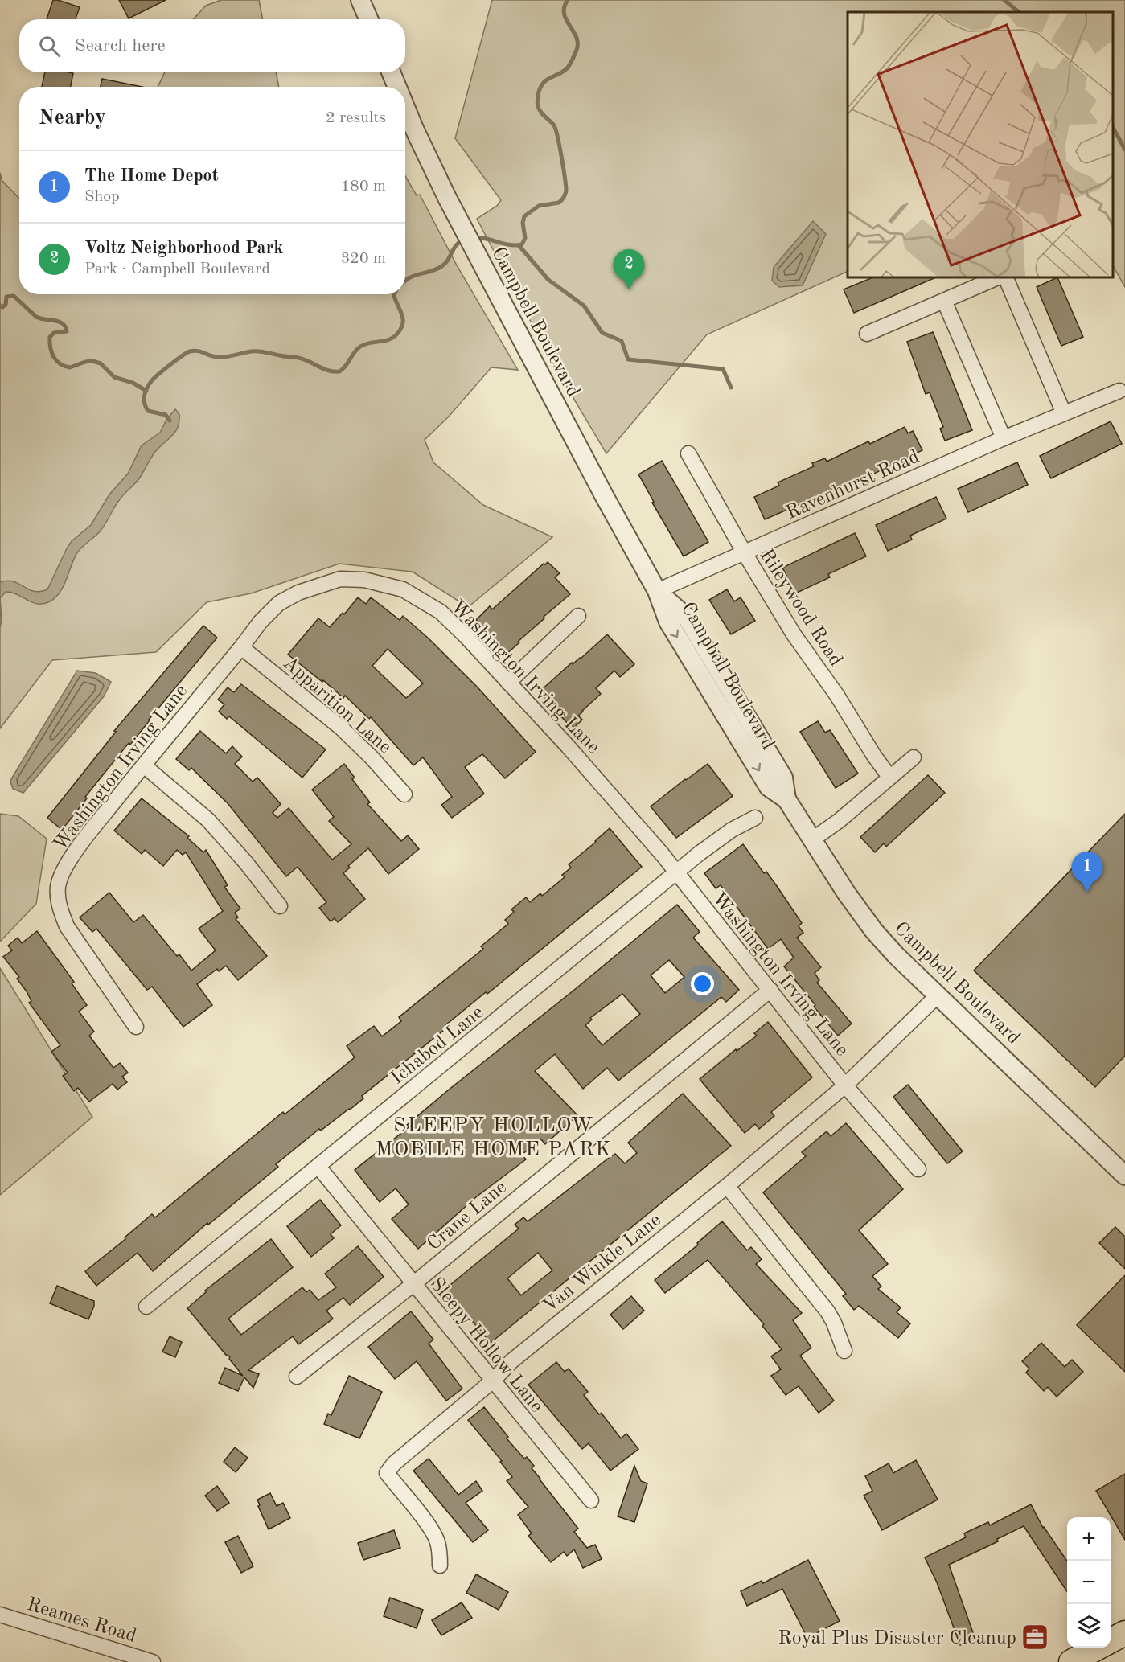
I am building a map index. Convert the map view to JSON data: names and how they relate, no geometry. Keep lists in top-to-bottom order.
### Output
{
  "streets": {
    "street": [
      "Campbell Boulevard",
      "Ravenhurst Road",
      "Rileywood Road",
      "Washington Irving Lane",
      "Apparition Lane",
      "Ichabod Lane",
      "Crane Lane",
      "Van Winkle Lane",
      "Sleepy Hollow Lane",
      "Reames Road"
    ]
  },
  "crossings": [
    ["Campbell Boulevard", "Ravenhurst Road"],
    ["Campbell Boulevard", "Van Winkle Lane"],
    ["Ravenhurst Road", "Rileywood Road"],
    ["Washington Irving Lane", "Apparition Lane"],
    ["Washington Irving Lane", "Ichabod Lane"],
    ["Washington Irving Lane", "Crane Lane"],
    ["Washington Irving Lane", "Van Winkle Lane"],
    ["Ichabod Lane", "Sleepy Hollow Lane"],
    ["Crane Lane", "Sleepy Hollow Lane"],
    ["Van Winkle Lane", "Sleepy Hollow Lane"]
  ],
  "districts": ["SLEEPY HOLLOW MOBILE HOME PARK"],
  "places": {
    "office": ["Royal Plus Disaster Cleanup"]
  },
  "page": {
    "search": "Search here",
    "heading": ["Nearby", "2 results"],
    "list": [
      {
        "mark": "1",
        "name": "The Home Depot",
        "note": "Shop",
        "value": "180 m"
      },
      {
        "mark": "2",
        "name": "Voltz Neighborhood Park",
        "note": "Park · Campbell Boulevard",
        "value": "320 m"
      }
    ],
    "pins": ["2", "1"],
    "map_buttons": ["+", "−"]
  }
}
